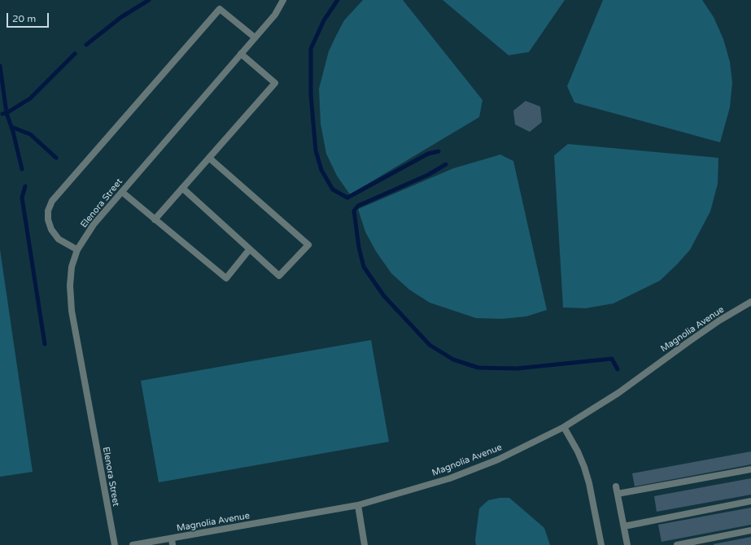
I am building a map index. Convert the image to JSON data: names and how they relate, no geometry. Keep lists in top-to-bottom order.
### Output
{
  "streets": {
    "street": ["Elenora Street", "Magnolia Avenue"]
  },
  "scale_bar": "20 m"
}
